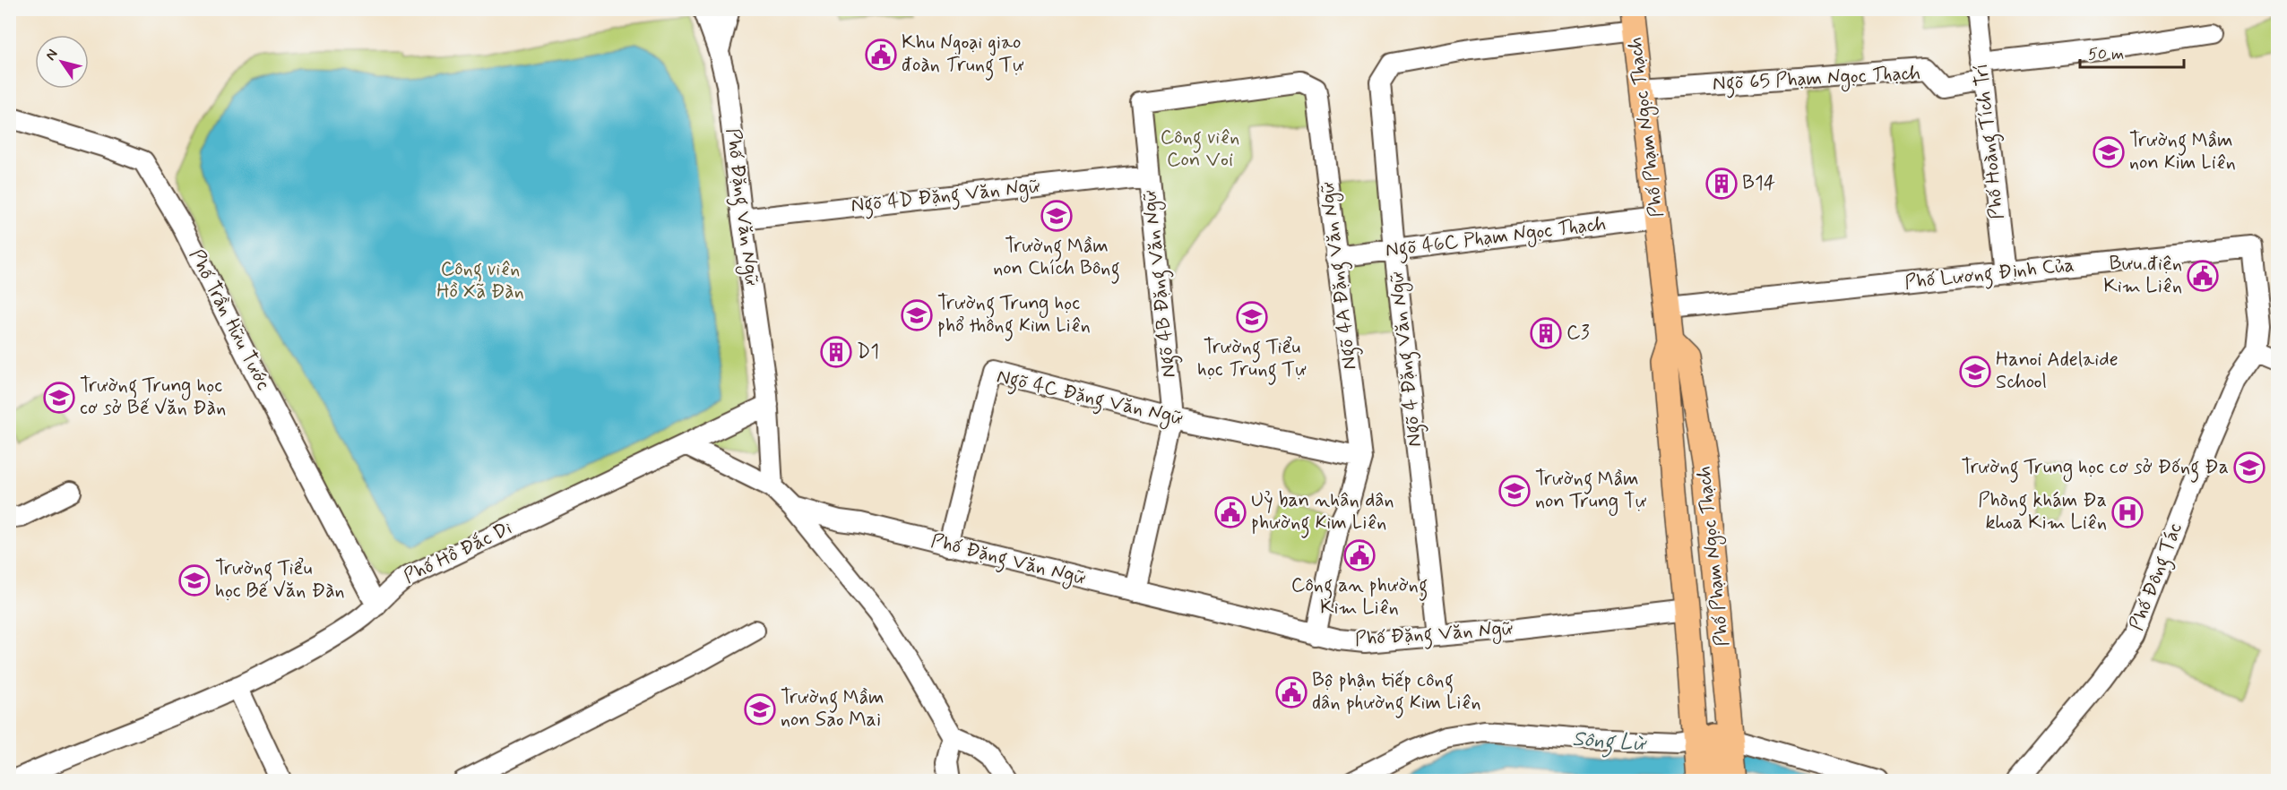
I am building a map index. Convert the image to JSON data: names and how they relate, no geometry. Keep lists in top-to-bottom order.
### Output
{
  "streets": {
    "main road": ["Phố Phạm Ngọc Thạch"],
    "street": [
      "Ngõ 65 Phạm Ngọc Thạch",
      "Phố Hoàng Tích Trí",
      "Ngõ 4D Đặng Văn Ngữ",
      "Phố Đặng Văn Ngữ",
      "Ngõ 46C Phạm Ngọc Thạch",
      "Phố Lương Định Của",
      "Ngõ 4A Đặng Văn Ngữ",
      "Ngõ 4B Đặng Văn Ngữ",
      "Phố Trần Hữu Tước",
      "Ngõ 4 Đặng Văn Ngữ",
      "Ngõ 4C Đặng Văn Ngữ",
      "Phố Hồ Đắc Di",
      "Phố Đông Tác"
    ]
  },
  "crossings": [
    ["Ngõ 65 Phạm Ngọc Thạch", "Phố Phạm Ngọc Thạch"],
    ["Ngõ 65 Phạm Ngọc Thạch", "Phố Hoàng Tích Trí"],
    ["Phố Phạm Ngọc Thạch", "Phố Đặng Văn Ngữ"],
    ["Phố Phạm Ngọc Thạch", "Ngõ 46C Phạm Ngọc Thạch"],
    ["Phố Phạm Ngọc Thạch", "Phố Lương Định Của"],
    ["Phố Phạm Ngọc Thạch", "Ngõ 4 Đặng Văn Ngữ"],
    ["Phố Hoàng Tích Trí", "Phố Lương Định Của"],
    ["Ngõ 4D Đặng Văn Ngữ", "Phố Đặng Văn Ngữ"],
    ["Ngõ 4D Đặng Văn Ngữ", "Ngõ 4B Đặng Văn Ngữ"],
    ["Phố Đặng Văn Ngữ", "Ngõ 4A Đặng Văn Ngữ"],
    ["Phố Đặng Văn Ngữ", "Ngõ 4B Đặng Văn Ngữ"],
    ["Phố Đặng Văn Ngữ", "Ngõ 4 Đặng Văn Ngữ"],
    ["Phố Đặng Văn Ngữ", "Ngõ 4C Đặng Văn Ngữ"],
    ["Phố Đặng Văn Ngữ", "Phố Hồ Đắc Di"],
    ["Ngõ 46C Phạm Ngọc Thạch", "Ngõ 4A Đặng Văn Ngữ"],
    ["Ngõ 46C Phạm Ngọc Thạch", "Ngõ 4 Đặng Văn Ngữ"],
    ["Phố Lương Định Của", "Phố Đông Tác"],
    ["Ngõ 4A Đặng Văn Ngữ", "Ngõ 4B Đặng Văn Ngữ"],
    ["Ngõ 4A Đặng Văn Ngữ", "Ngõ 4C Đặng Văn Ngữ"],
    ["Ngõ 4B Đặng Văn Ngữ", "Ngõ 4C Đặng Văn Ngữ"],
    ["Phố Trần Hữu Tước", "Phố Hồ Đắc Di"]
  ],
  "water": ["Sông Lừ"],
  "parks": ["Công viên Con Voi", "Công viên Hồ Xã Đàn"],
  "places": {
    "public building": [
      "Khu Ngoại giao đoàn Trung Tự",
      "Bưu điện Kim Liên",
      "Uỷ ban nhân dân phường Kim Liên",
      "Công an phường Kim Liên",
      "Bộ phận tiếp công dân phường Kim Liên"
    ],
    "school or university": [
      "Trường Mầm non Kim Liên",
      "Trường Mầm non Chích Bông",
      "Trường Trung học phổ thông Kim Liên",
      "Trường Tiểu học Trung Tự",
      "Hanoi Adelaide School",
      "Trường Trung học cơ sở Bế Văn Đàn",
      "Trường Trung học cơ sở Đống Đa",
      "Trường Mầm non Trung Tự",
      "Trường Tiểu học Bế Văn Đàn",
      "Trường Mầm non Sao Mai"
    ],
    "building": ["B14", "C3", "D1"],
    "hospital": ["Phòng khám Đa khoa Kim Liên"]
  },
  "scale_bar": "50 m",
  "north": "top left"
}
